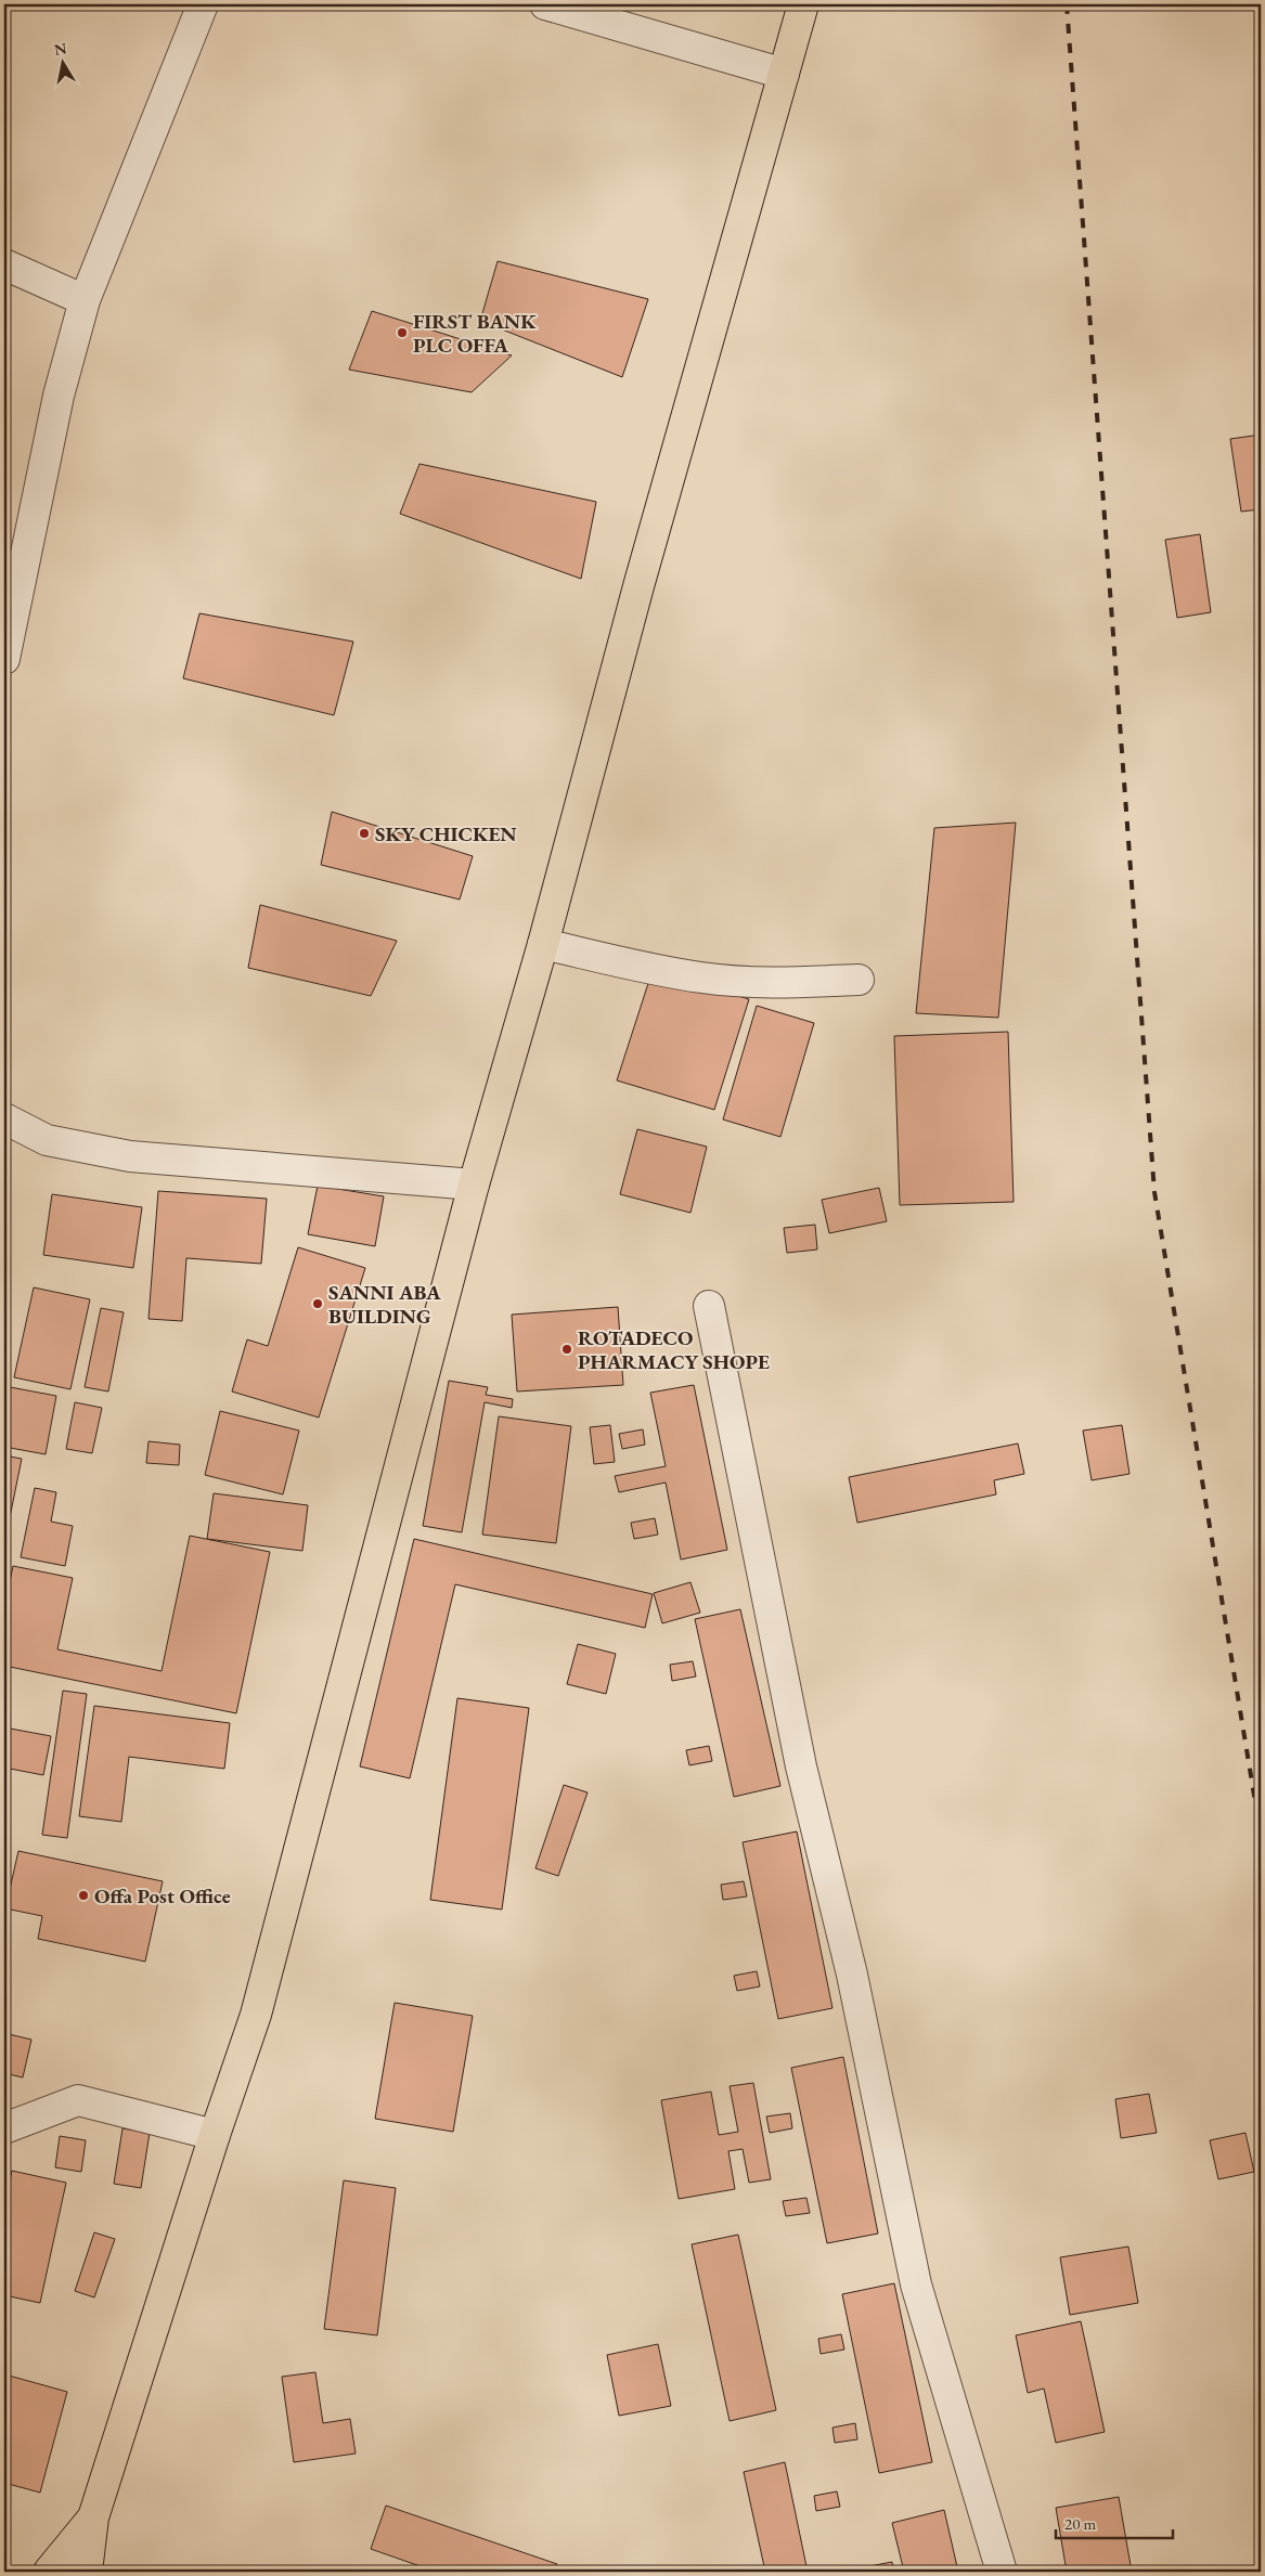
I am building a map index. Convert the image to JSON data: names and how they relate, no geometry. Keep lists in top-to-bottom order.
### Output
{
  "places": [
    "FIRST BANK PLC OFFA",
    "SKY CHICKEN",
    "SANNI ABA BUILDING",
    "ROTADECO PHARMACY SHOPE",
    "Offa Post Office"
  ],
  "scale_bar": "20 m",
  "north": "top"
}
